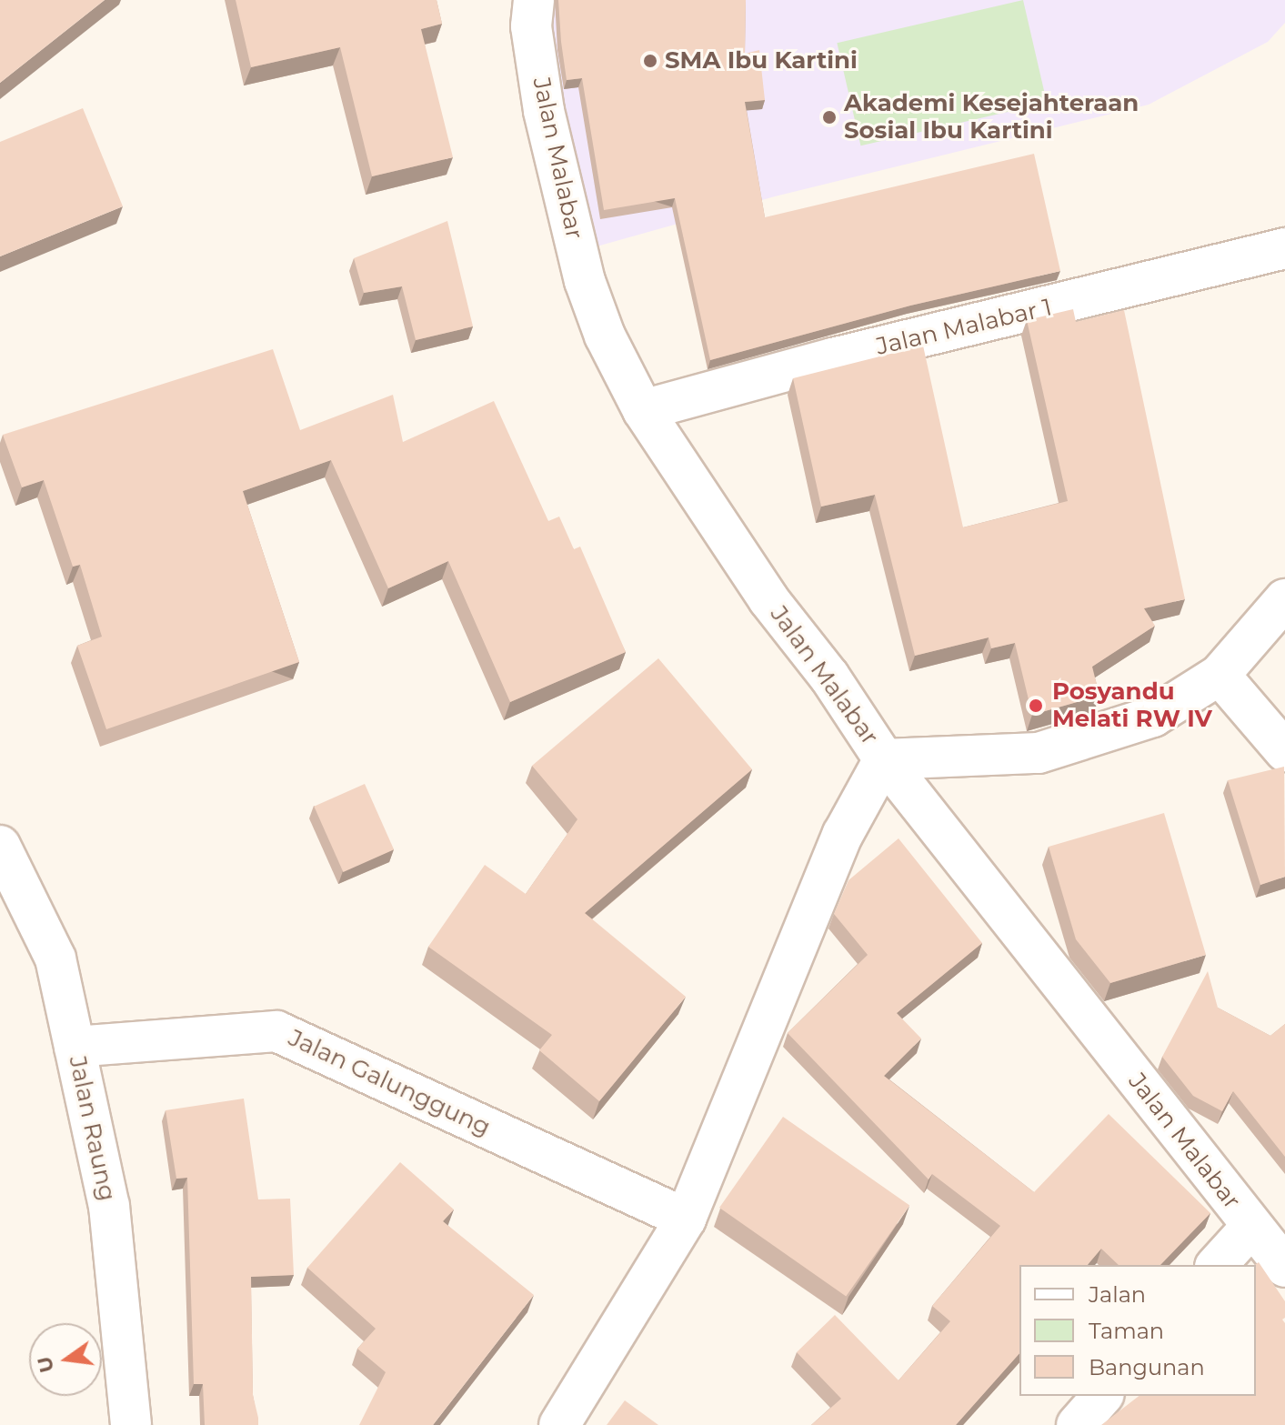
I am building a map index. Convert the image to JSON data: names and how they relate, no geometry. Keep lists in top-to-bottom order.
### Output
{
  "streets": {
    "street": [
      "Jalan Malabar",
      "Jalan Malabar 1",
      "Jalan Galunggung",
      "Jalan Raung"
    ]
  },
  "crossings": [
    ["Jalan Malabar", "Jalan Malabar 1"],
    ["Jalan Galunggung", "Jalan Raung"]
  ],
  "places": ["SMA Ibu Kartini", "Akademi Kesejahteraan Sosial Ibu Kartini", "Posyandu Melati RW IV"],
  "legend": ["Jalan", "Taman", "Bangunan"],
  "north": "left"
}
